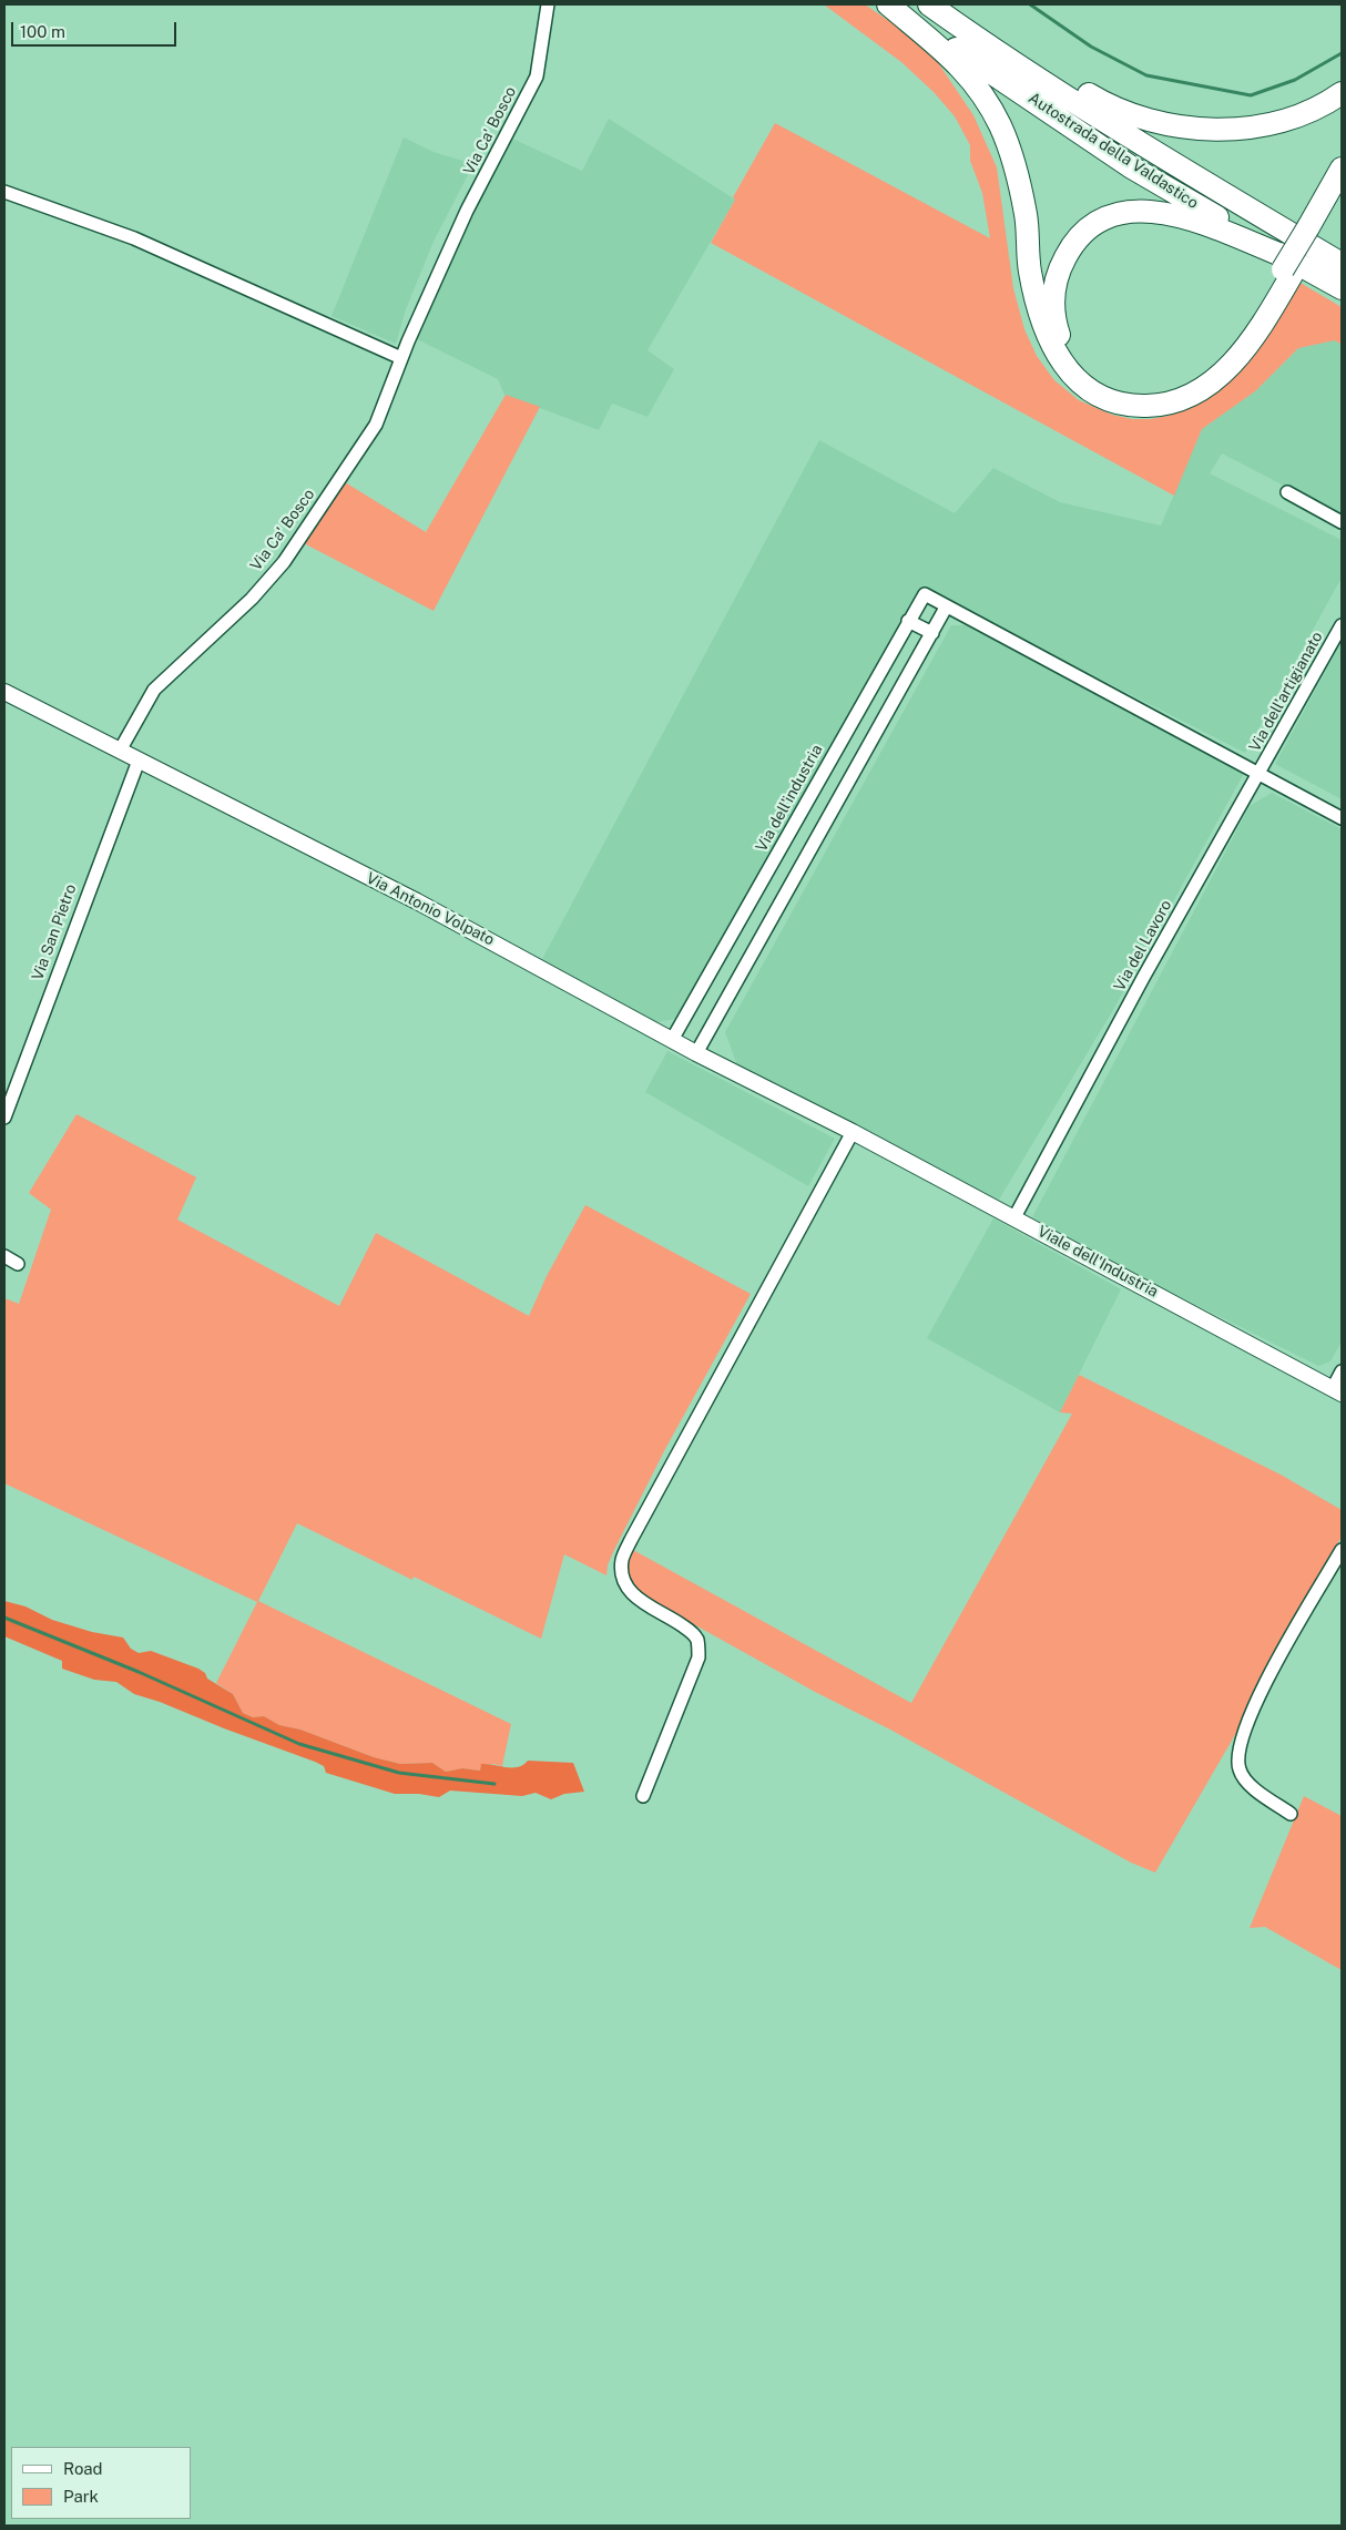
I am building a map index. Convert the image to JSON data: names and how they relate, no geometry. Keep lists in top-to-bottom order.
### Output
{
  "streets": {
    "highway": ["Autostrada della Valdastico"],
    "street": [
      "Via Ca' Bosco",
      "Via dell'artigianato",
      "Via dell'industria",
      "Via Antonio Volpato",
      "Via San Pietro",
      "Via del Lavoro",
      "Viale dell'Industria"
    ]
  },
  "crossings": [
    ["Via Ca' Bosco", "Via Antonio Volpato"],
    ["Via dell'artigianato", "Via dell'industria"],
    ["Via dell'artigianato", "Via del Lavoro"],
    ["Via dell'industria", "Via Antonio Volpato"],
    ["Via dell'industria", "Via del Lavoro"],
    ["Via Antonio Volpato", "Via San Pietro"],
    ["Via Antonio Volpato", "Viale dell'Industria"],
    ["Via del Lavoro", "Viale dell'Industria"]
  ],
  "legend": ["Road", "Park"],
  "scale_bar": "100 m"
}
